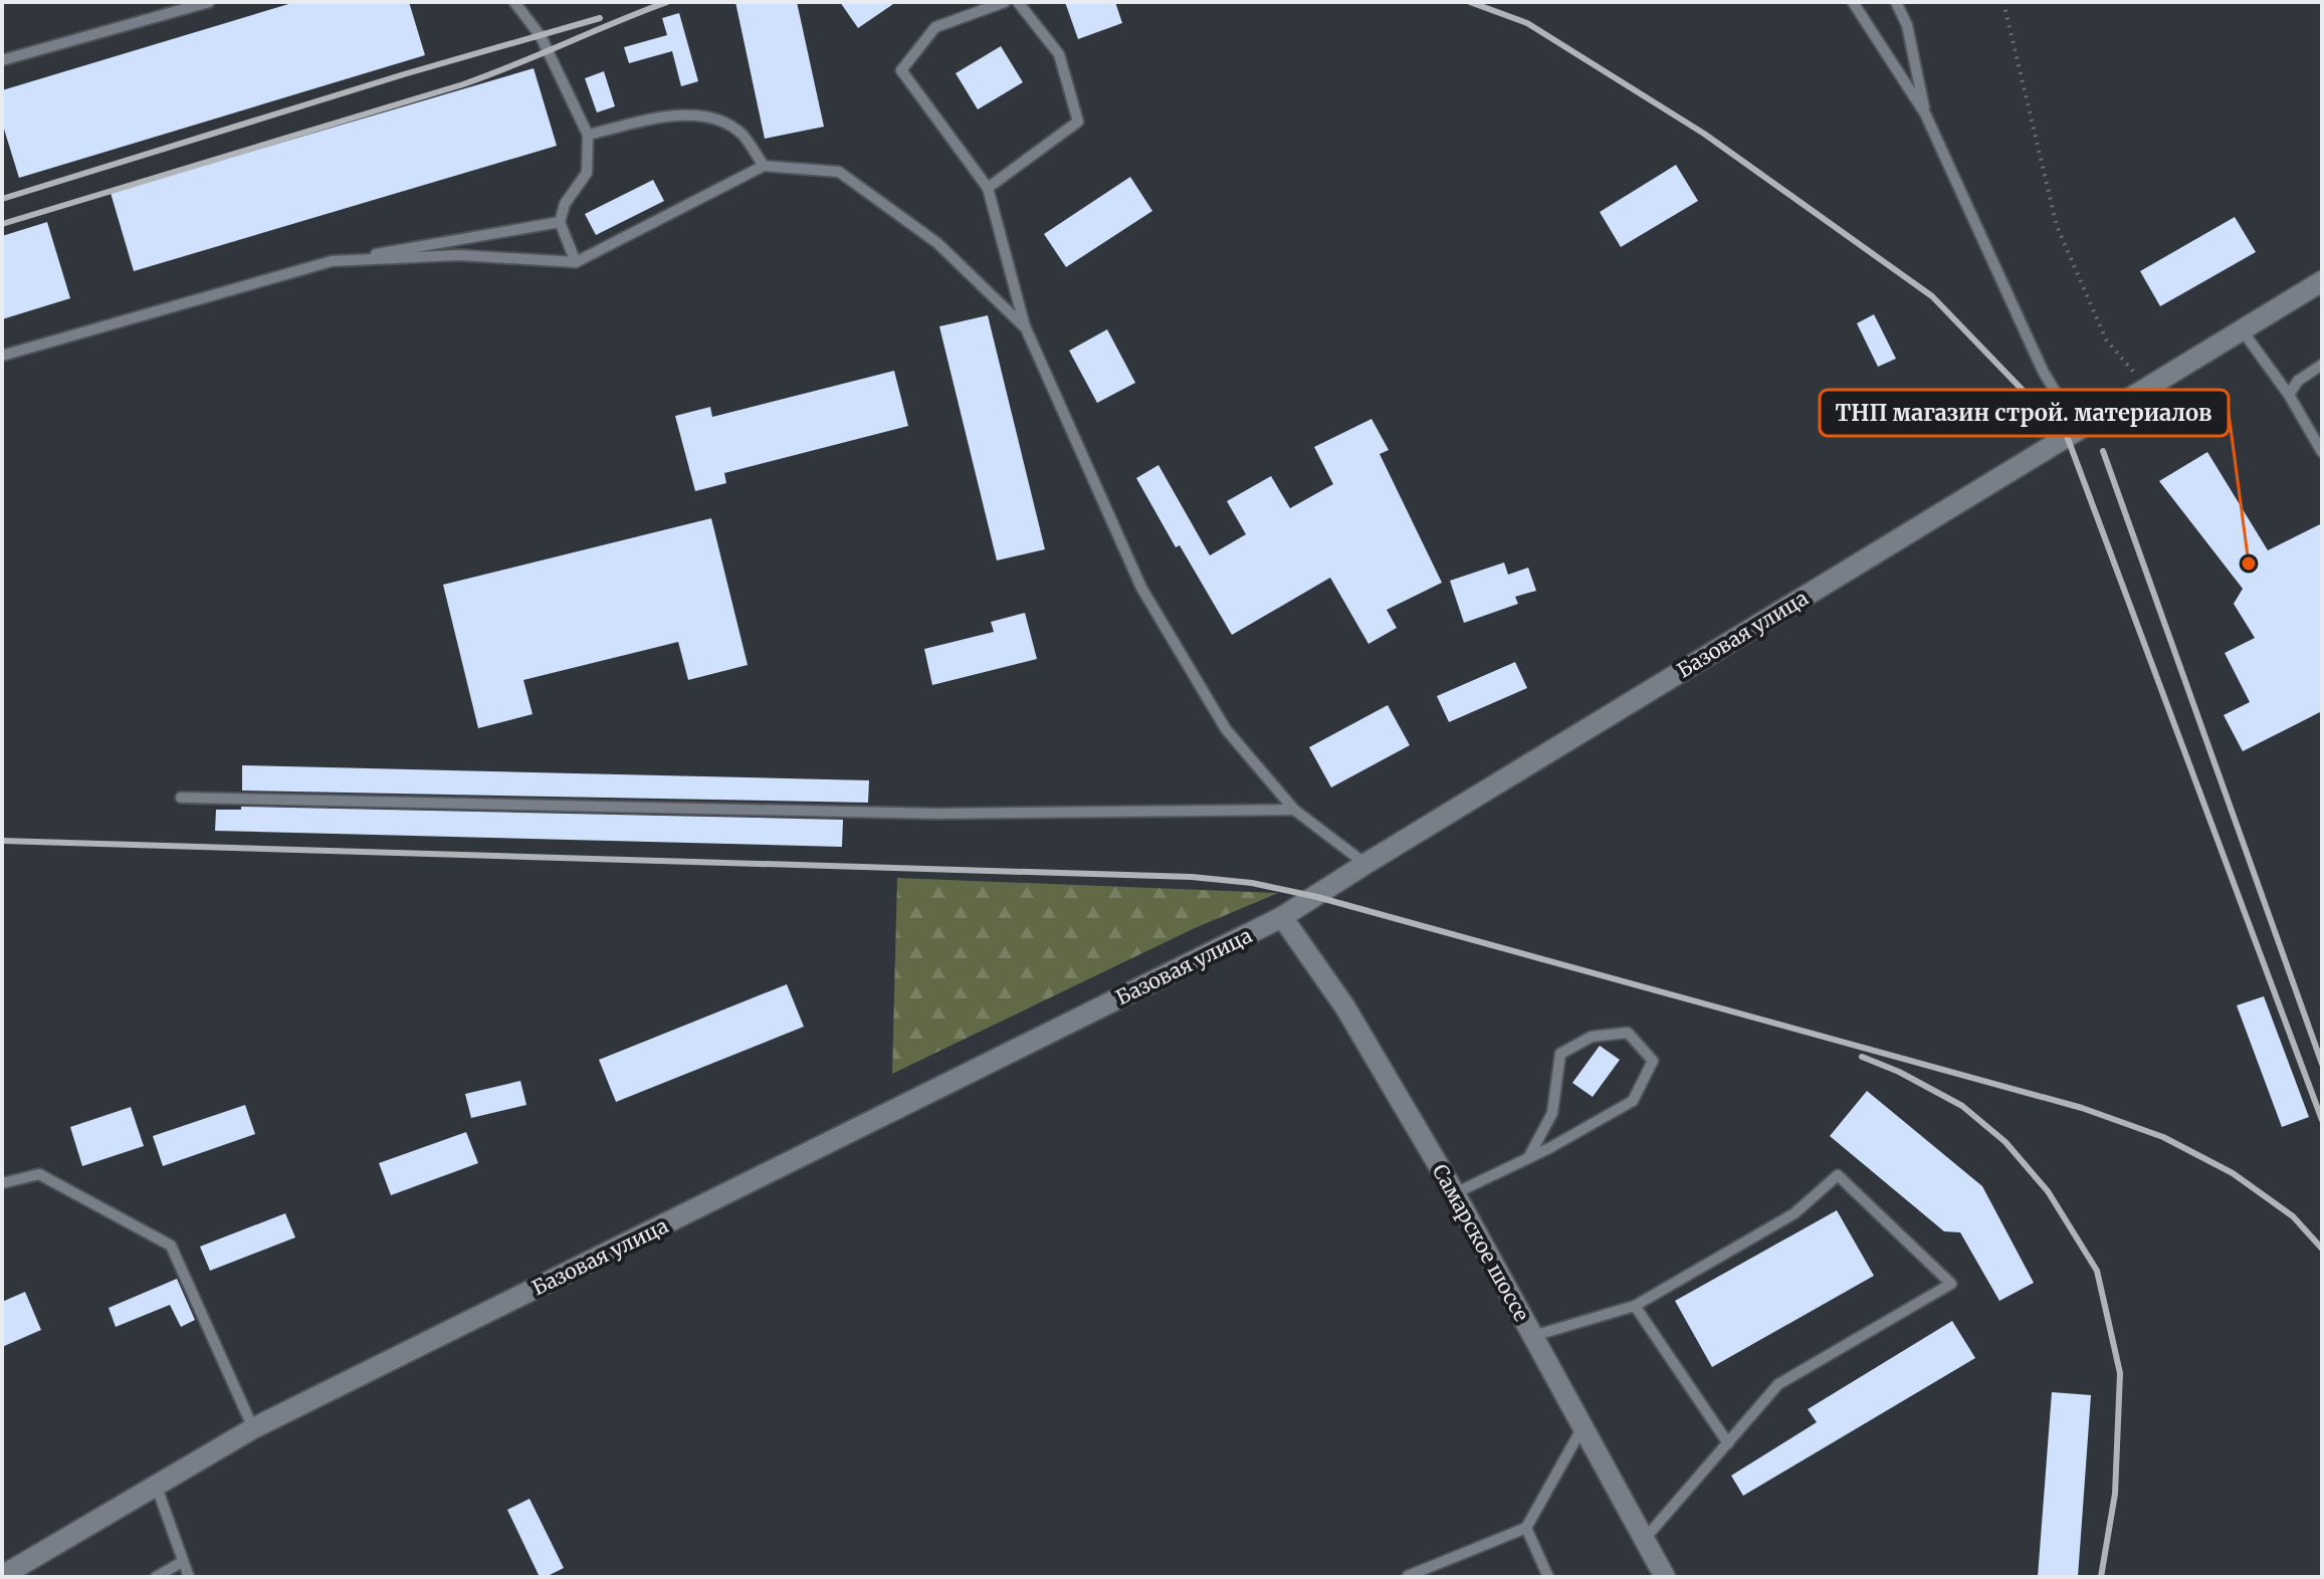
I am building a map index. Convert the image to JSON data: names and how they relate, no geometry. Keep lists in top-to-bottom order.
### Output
{
  "streets": {
    "street": ["Базовая улица", "Самарское шоссе"]
  },
  "crossings": [
    ["Базовая улица", "Самарское шоссе"]
  ],
  "places": ["ТНП магазин строй. материалов"]
}
